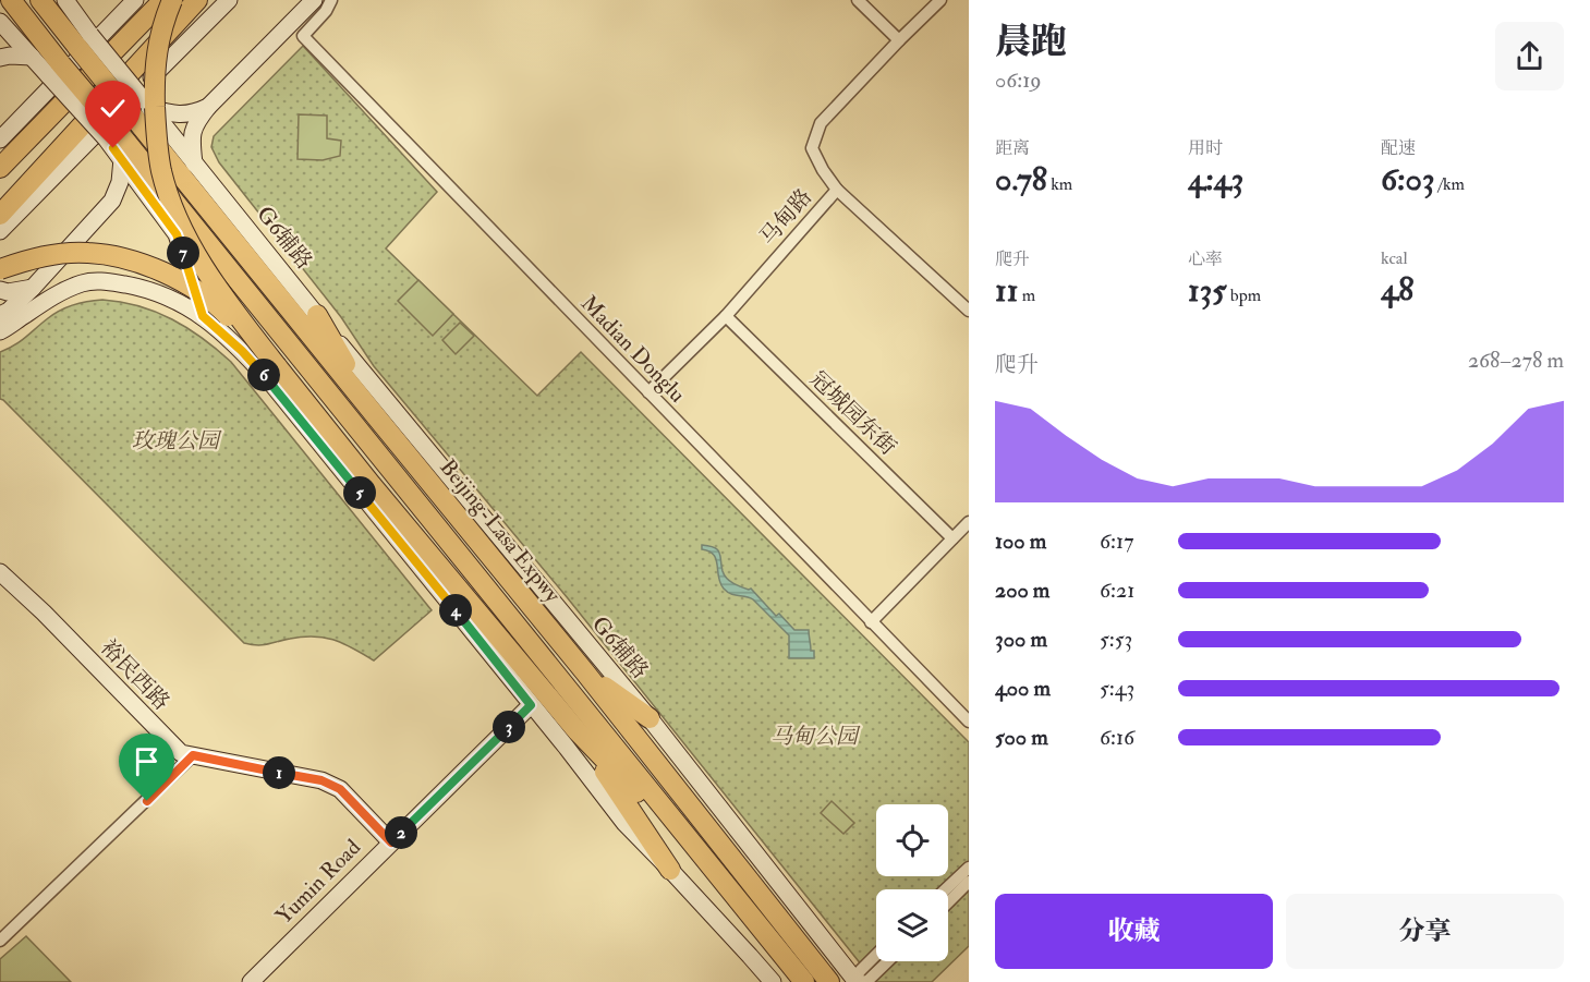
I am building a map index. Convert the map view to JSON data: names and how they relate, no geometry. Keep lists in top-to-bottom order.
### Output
{
  "streets": {
    "highway": ["Beijing-Lasa Expwy"],
    "main road": ["G6辅路", "裕民西路", "Yumin Road"],
    "street": ["马甸路", "Madian Donglu", "冠城园东街"]
  },
  "crossings": [
    ["马甸路", "Madian Donglu"],
    ["马甸路", "冠城园东街"],
    ["G6辅路", "Beijing-Lasa Expwy"],
    ["裕民西路", "Yumin Road"]
  ],
  "parks": ["玫瑰公园", "马甸公园"],
  "page": {
    "heading": ["晨跑", "06:19"],
    "stats": [
      ["距离", "0.78 km"],
      ["用时", "4:43"],
      ["配速", "6:03 /km"],
      ["爬升", "11 m"],
      ["心率", "135 bpm"],
      ["kcal", "48"]
    ],
    "pins": [
      "7",
      "6",
      "5",
      "4",
      "3",
      "1",
      "2"
    ],
    "chart": ["爬升", "268–278 m"],
    "list": [
      {
        "name": "100 m",
        "note": "6:17"
      },
      {
        "name": "200 m",
        "note": "6:21"
      },
      {
        "name": "300 m",
        "note": "5:53"
      },
      {
        "name": "400 m",
        "note": "5:43"
      },
      {
        "name": "500 m",
        "note": "6:16"
      }
    ],
    "buttons": ["收藏", "分享"]
  }
}
